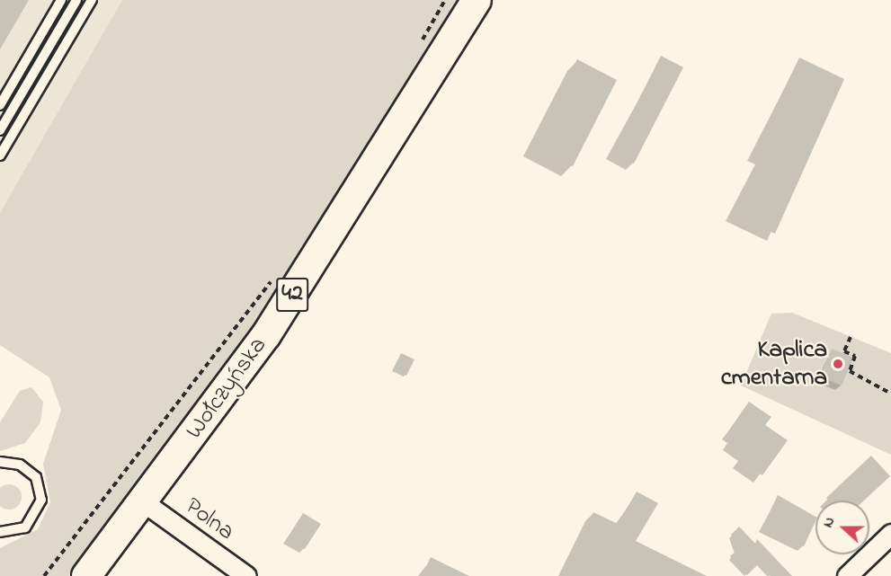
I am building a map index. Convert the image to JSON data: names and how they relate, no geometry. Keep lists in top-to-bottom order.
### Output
{
  "streets": {
    "main road": ["42", "Wołczyńska"],
    "street": ["Polna"]
  },
  "crossings": [
    ["Wołczyńska", "Polna"]
  ],
  "places": ["Kaplica cmentarna"],
  "north": "left"
}
